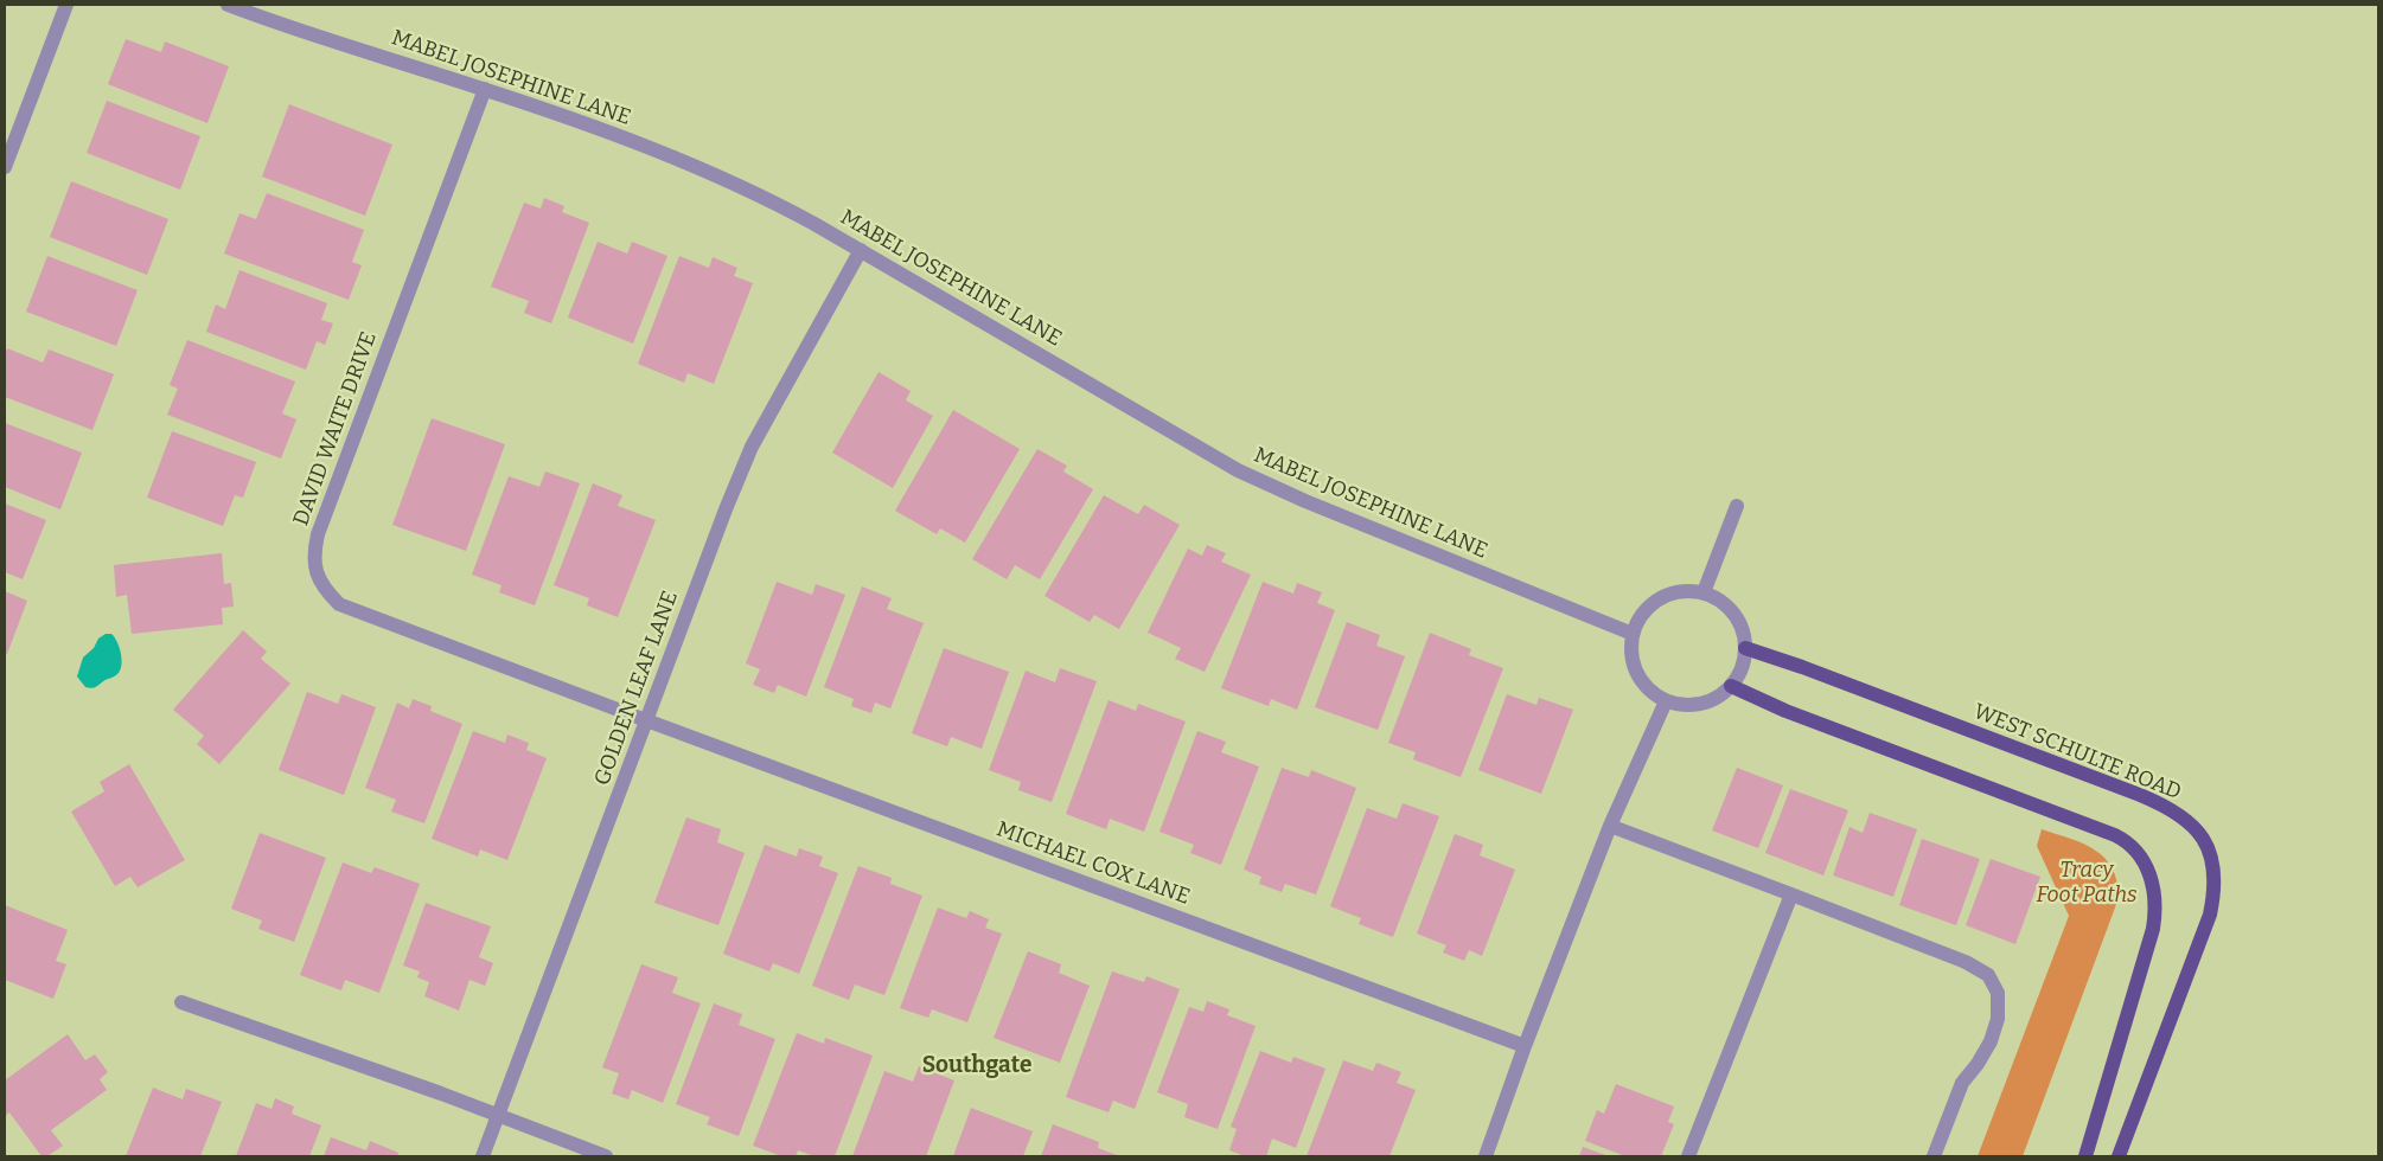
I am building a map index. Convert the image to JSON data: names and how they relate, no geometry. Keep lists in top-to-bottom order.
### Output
{
  "streets": {
    "main road": ["WEST SCHULTE ROAD"],
    "street": [
      "MABEL JOSEPHINE LANE",
      "DAVID WAITE DRIVE",
      "GOLDEN LEAF LANE",
      "MICHAEL COX LANE"
    ]
  },
  "crossings": [
    ["MABEL JOSEPHINE LANE", "DAVID WAITE DRIVE"],
    ["MABEL JOSEPHINE LANE", "GOLDEN LEAF LANE"],
    ["MABEL JOSEPHINE LANE", "WEST SCHULTE ROAD"],
    ["DAVID WAITE DRIVE", "GOLDEN LEAF LANE"],
    ["DAVID WAITE DRIVE", "MICHAEL COX LANE"],
    ["GOLDEN LEAF LANE", "MICHAEL COX LANE"]
  ],
  "districts": ["Southgate"],
  "parks": ["Tracy Foot Paths"]
}
